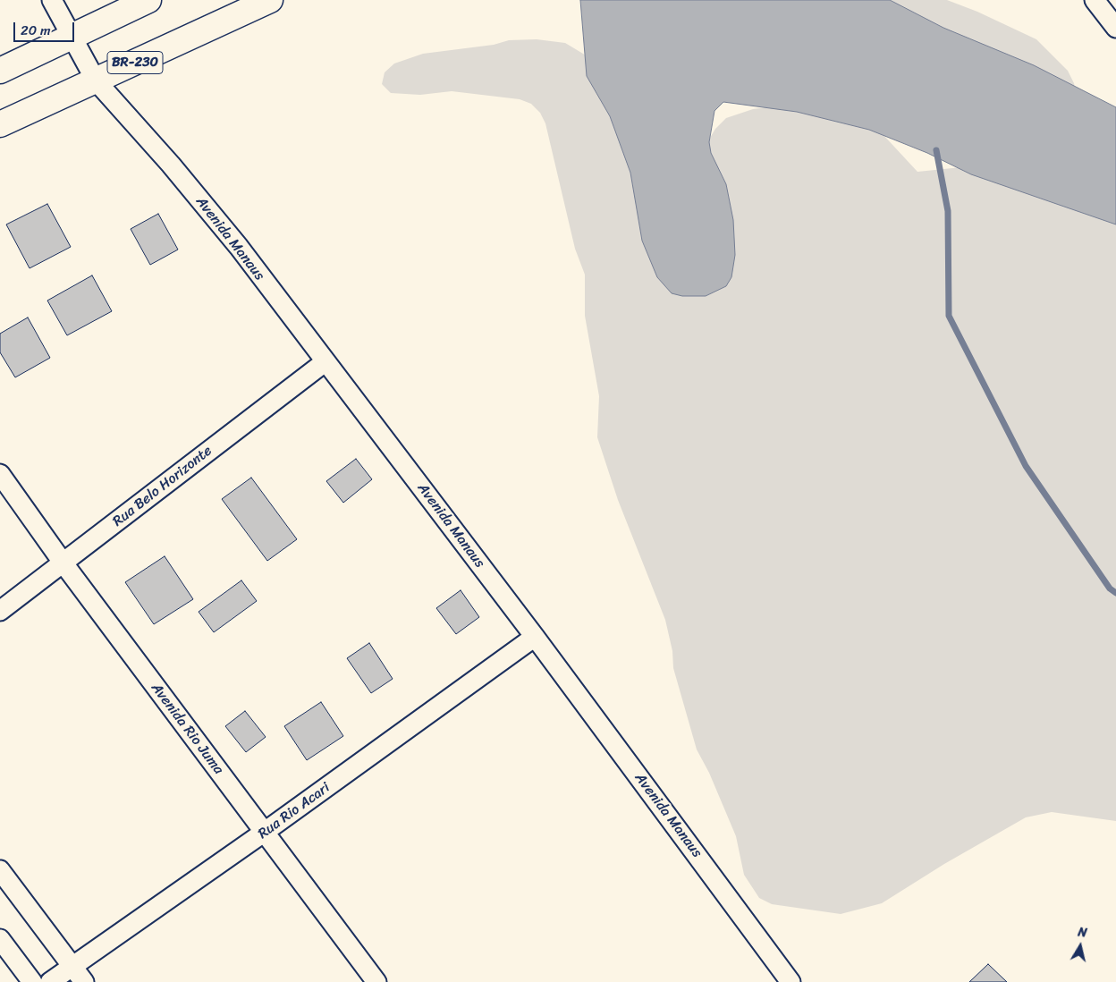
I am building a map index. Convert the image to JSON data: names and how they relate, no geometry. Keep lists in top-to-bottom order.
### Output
{
  "streets": {
    "main road": ["BR-230"],
    "street": [
      "Avenida Manaus",
      "Rua Belo Horizonte",
      "Avenida Rio Juma",
      "Rua Rio Acari"
    ]
  },
  "crossings": [
    ["BR-230", "Avenida Manaus"],
    ["Avenida Manaus", "Rua Belo Horizonte"],
    ["Avenida Manaus", "Rua Rio Acari"],
    ["Rua Belo Horizonte", "Avenida Rio Juma"],
    ["Avenida Rio Juma", "Rua Rio Acari"]
  ],
  "scale_bar": "20 m",
  "north": "top"
}
